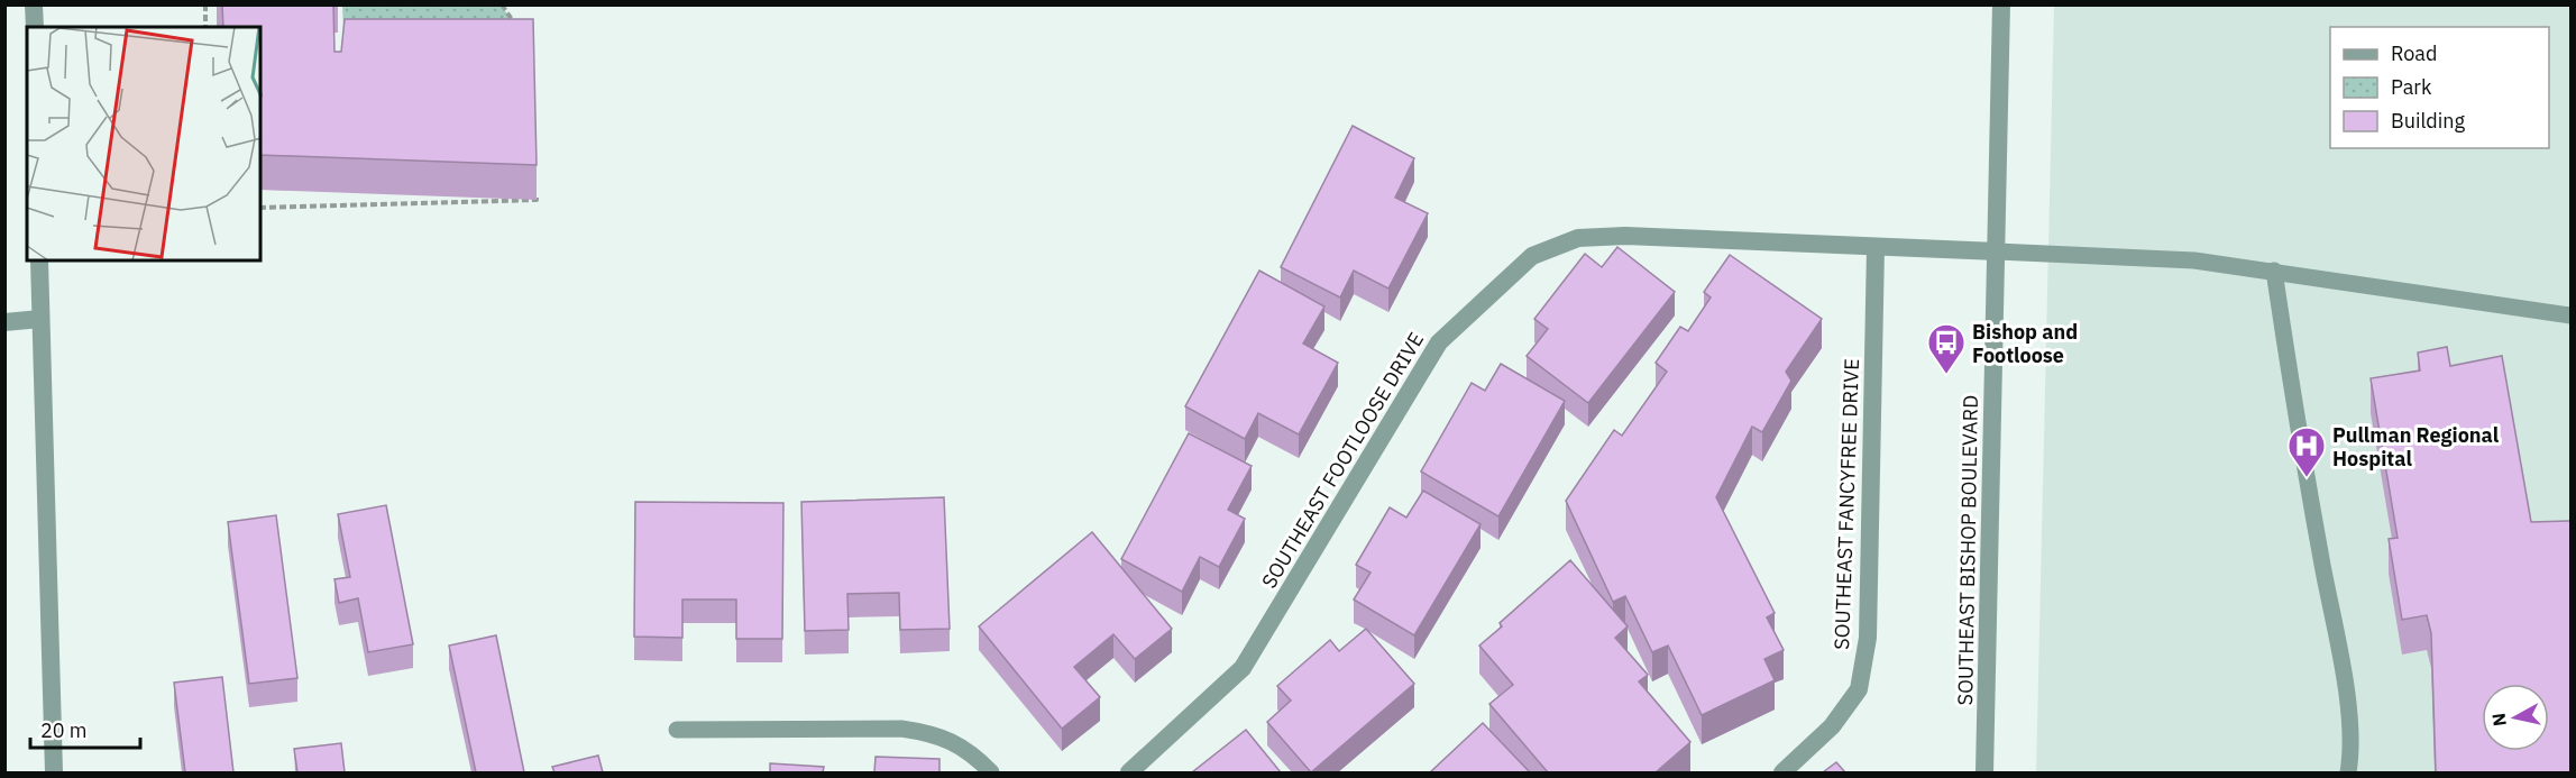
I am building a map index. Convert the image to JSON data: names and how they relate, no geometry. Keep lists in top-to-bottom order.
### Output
{
  "streets": {
    "street": ["SOUTHEAST FOOTLOOSE DRIVE", "SOUTHEAST FANCYFREE DRIVE", "SOUTHEAST BISHOP BOULEVARD"]
  },
  "crossings": [
    ["SOUTHEAST FOOTLOOSE DRIVE", "SOUTHEAST FANCYFREE DRIVE"],
    ["SOUTHEAST FOOTLOOSE DRIVE", "SOUTHEAST BISHOP BOULEVARD"]
  ],
  "places": {
    "bus stop": ["Bishop and Footloose"],
    "hospital": ["Pullman Regional Hospital"]
  },
  "legend": ["Road", "Park", "Building"],
  "scale_bar": "20 m",
  "north": "left"
}
